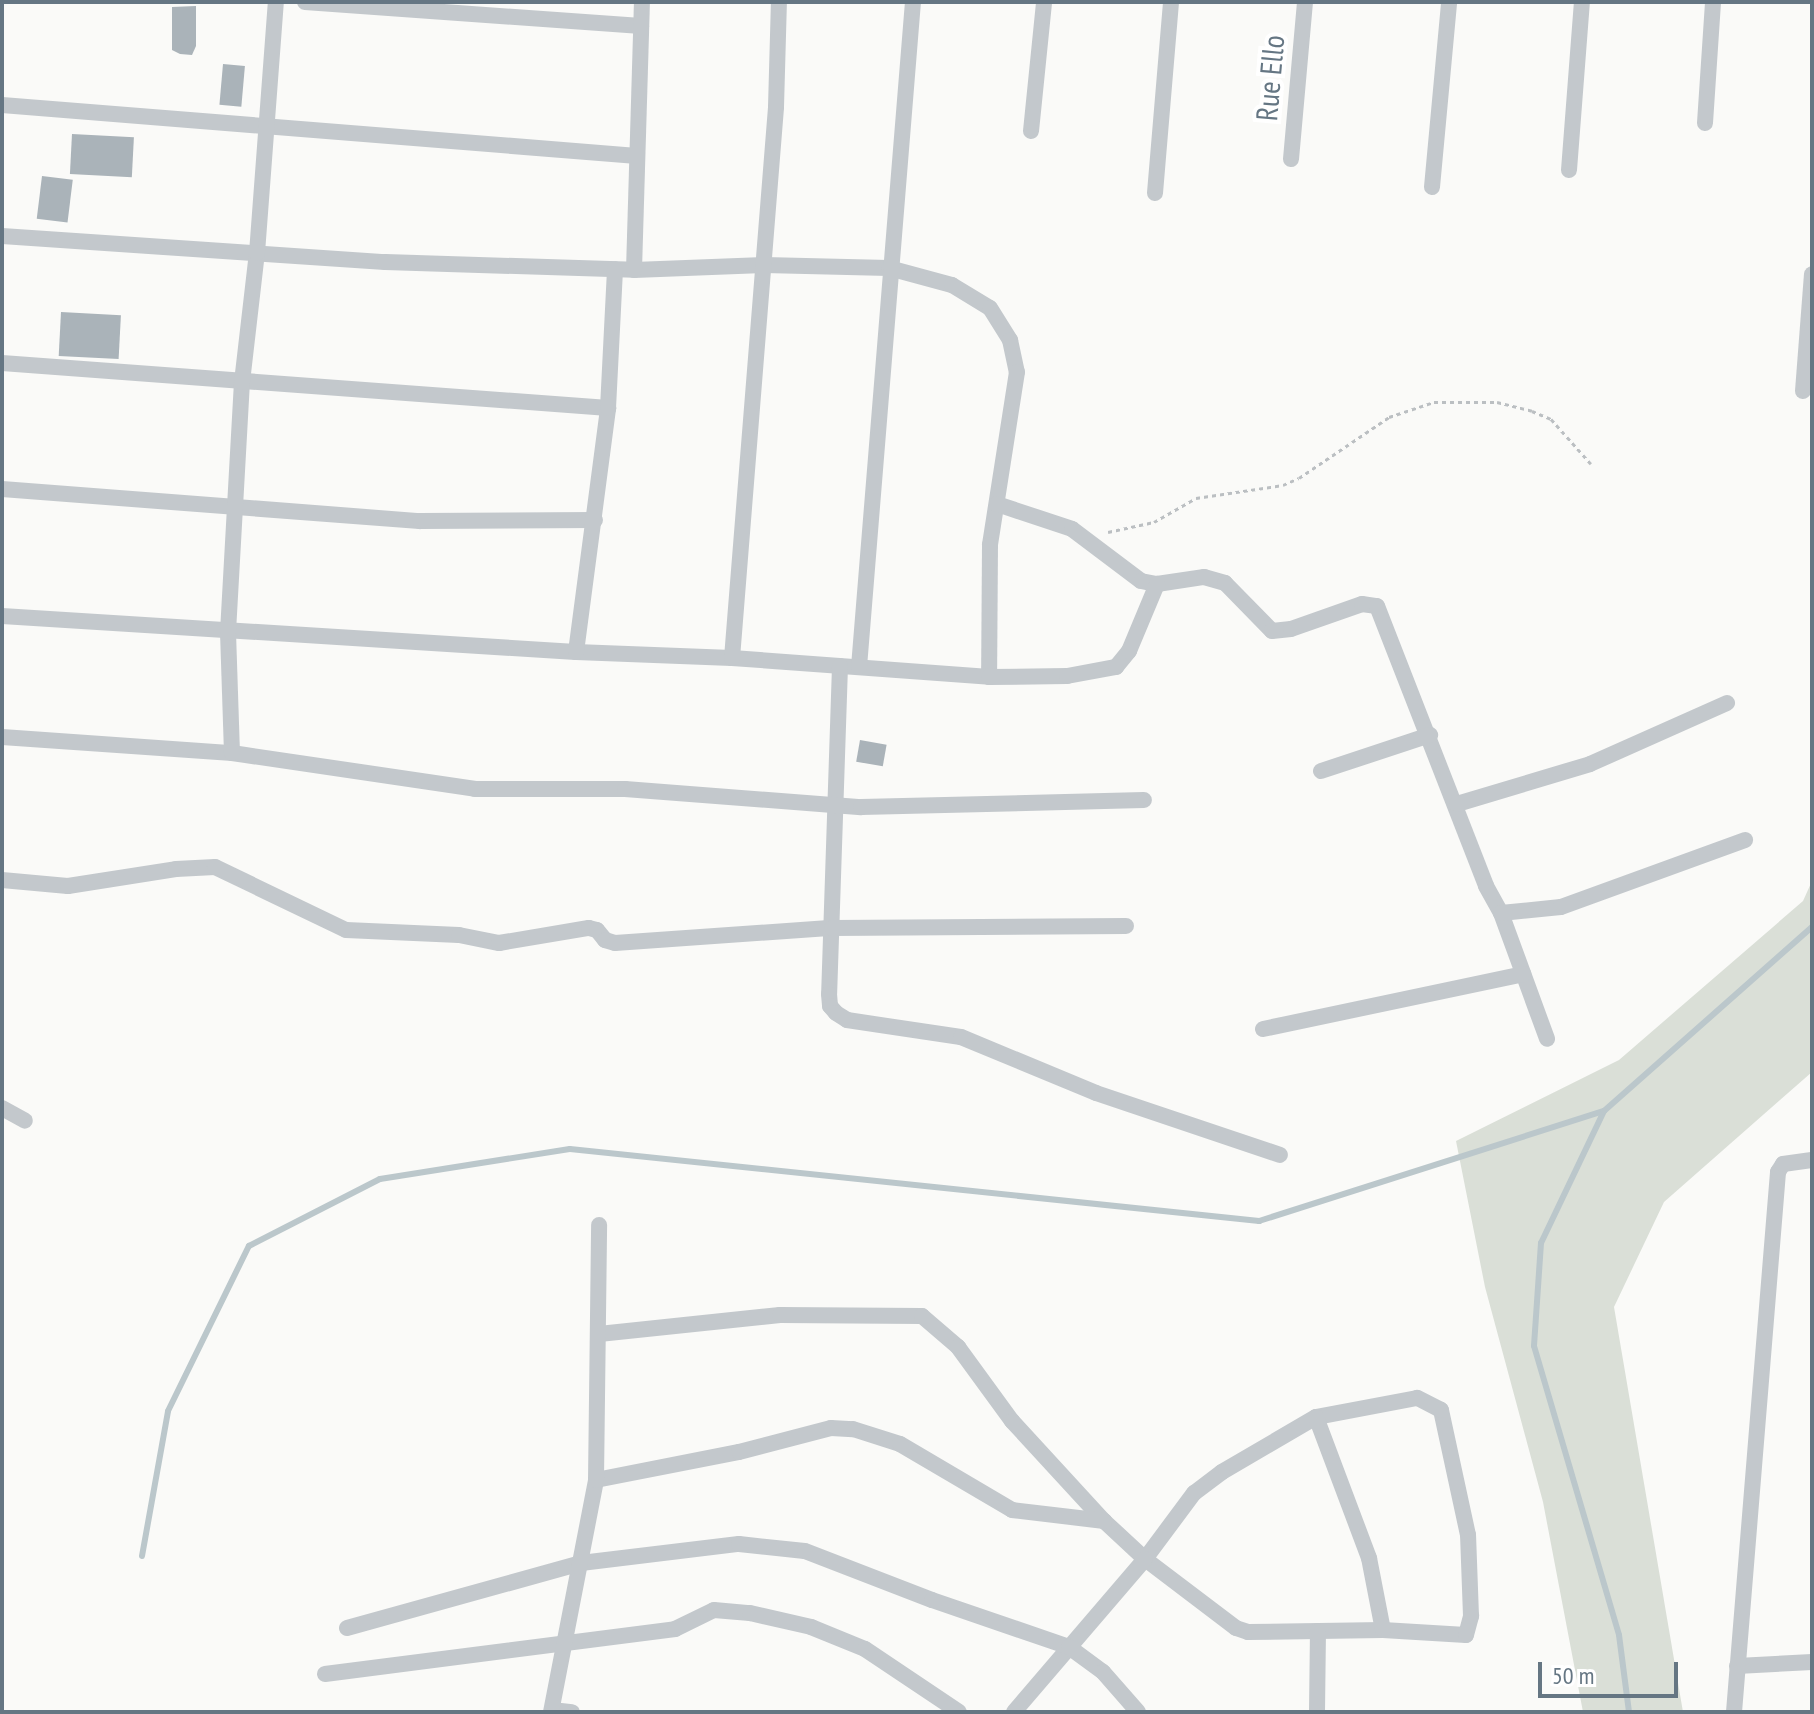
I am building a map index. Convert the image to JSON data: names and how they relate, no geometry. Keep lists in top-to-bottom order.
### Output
{
  "streets": {
    "street": ["Rue Ello"]
  },
  "scale_bar": "50 m"
}
